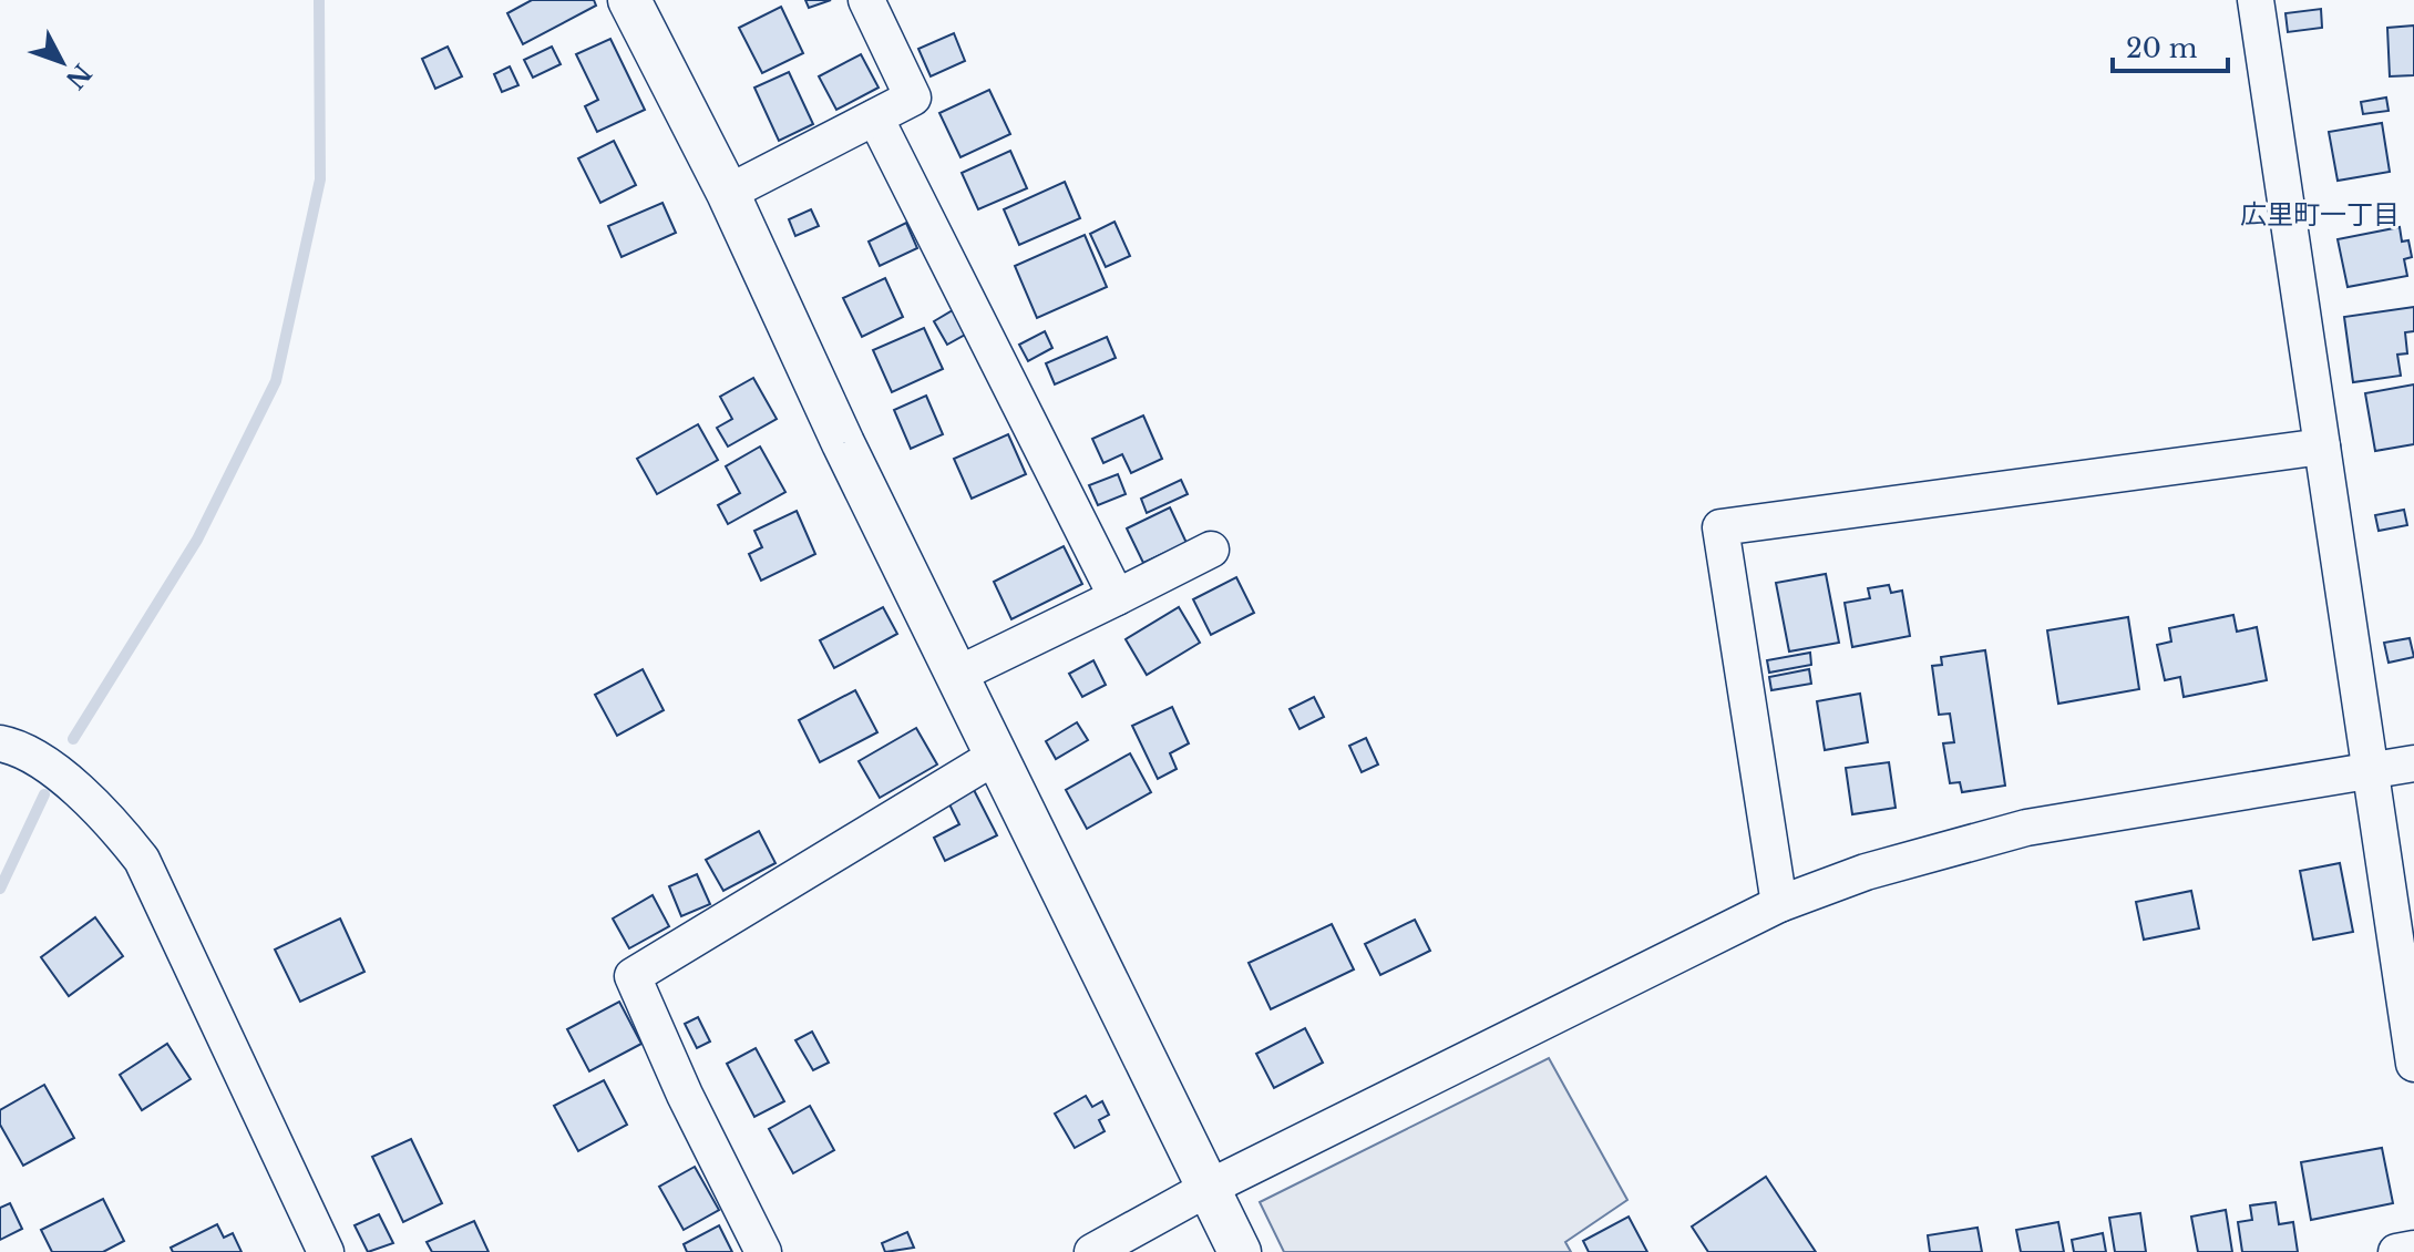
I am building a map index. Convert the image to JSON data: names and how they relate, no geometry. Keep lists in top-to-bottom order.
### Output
{
  "districts": ["広里町一丁目"],
  "scale_bar": "20 m",
  "north": "bottom right"
}
